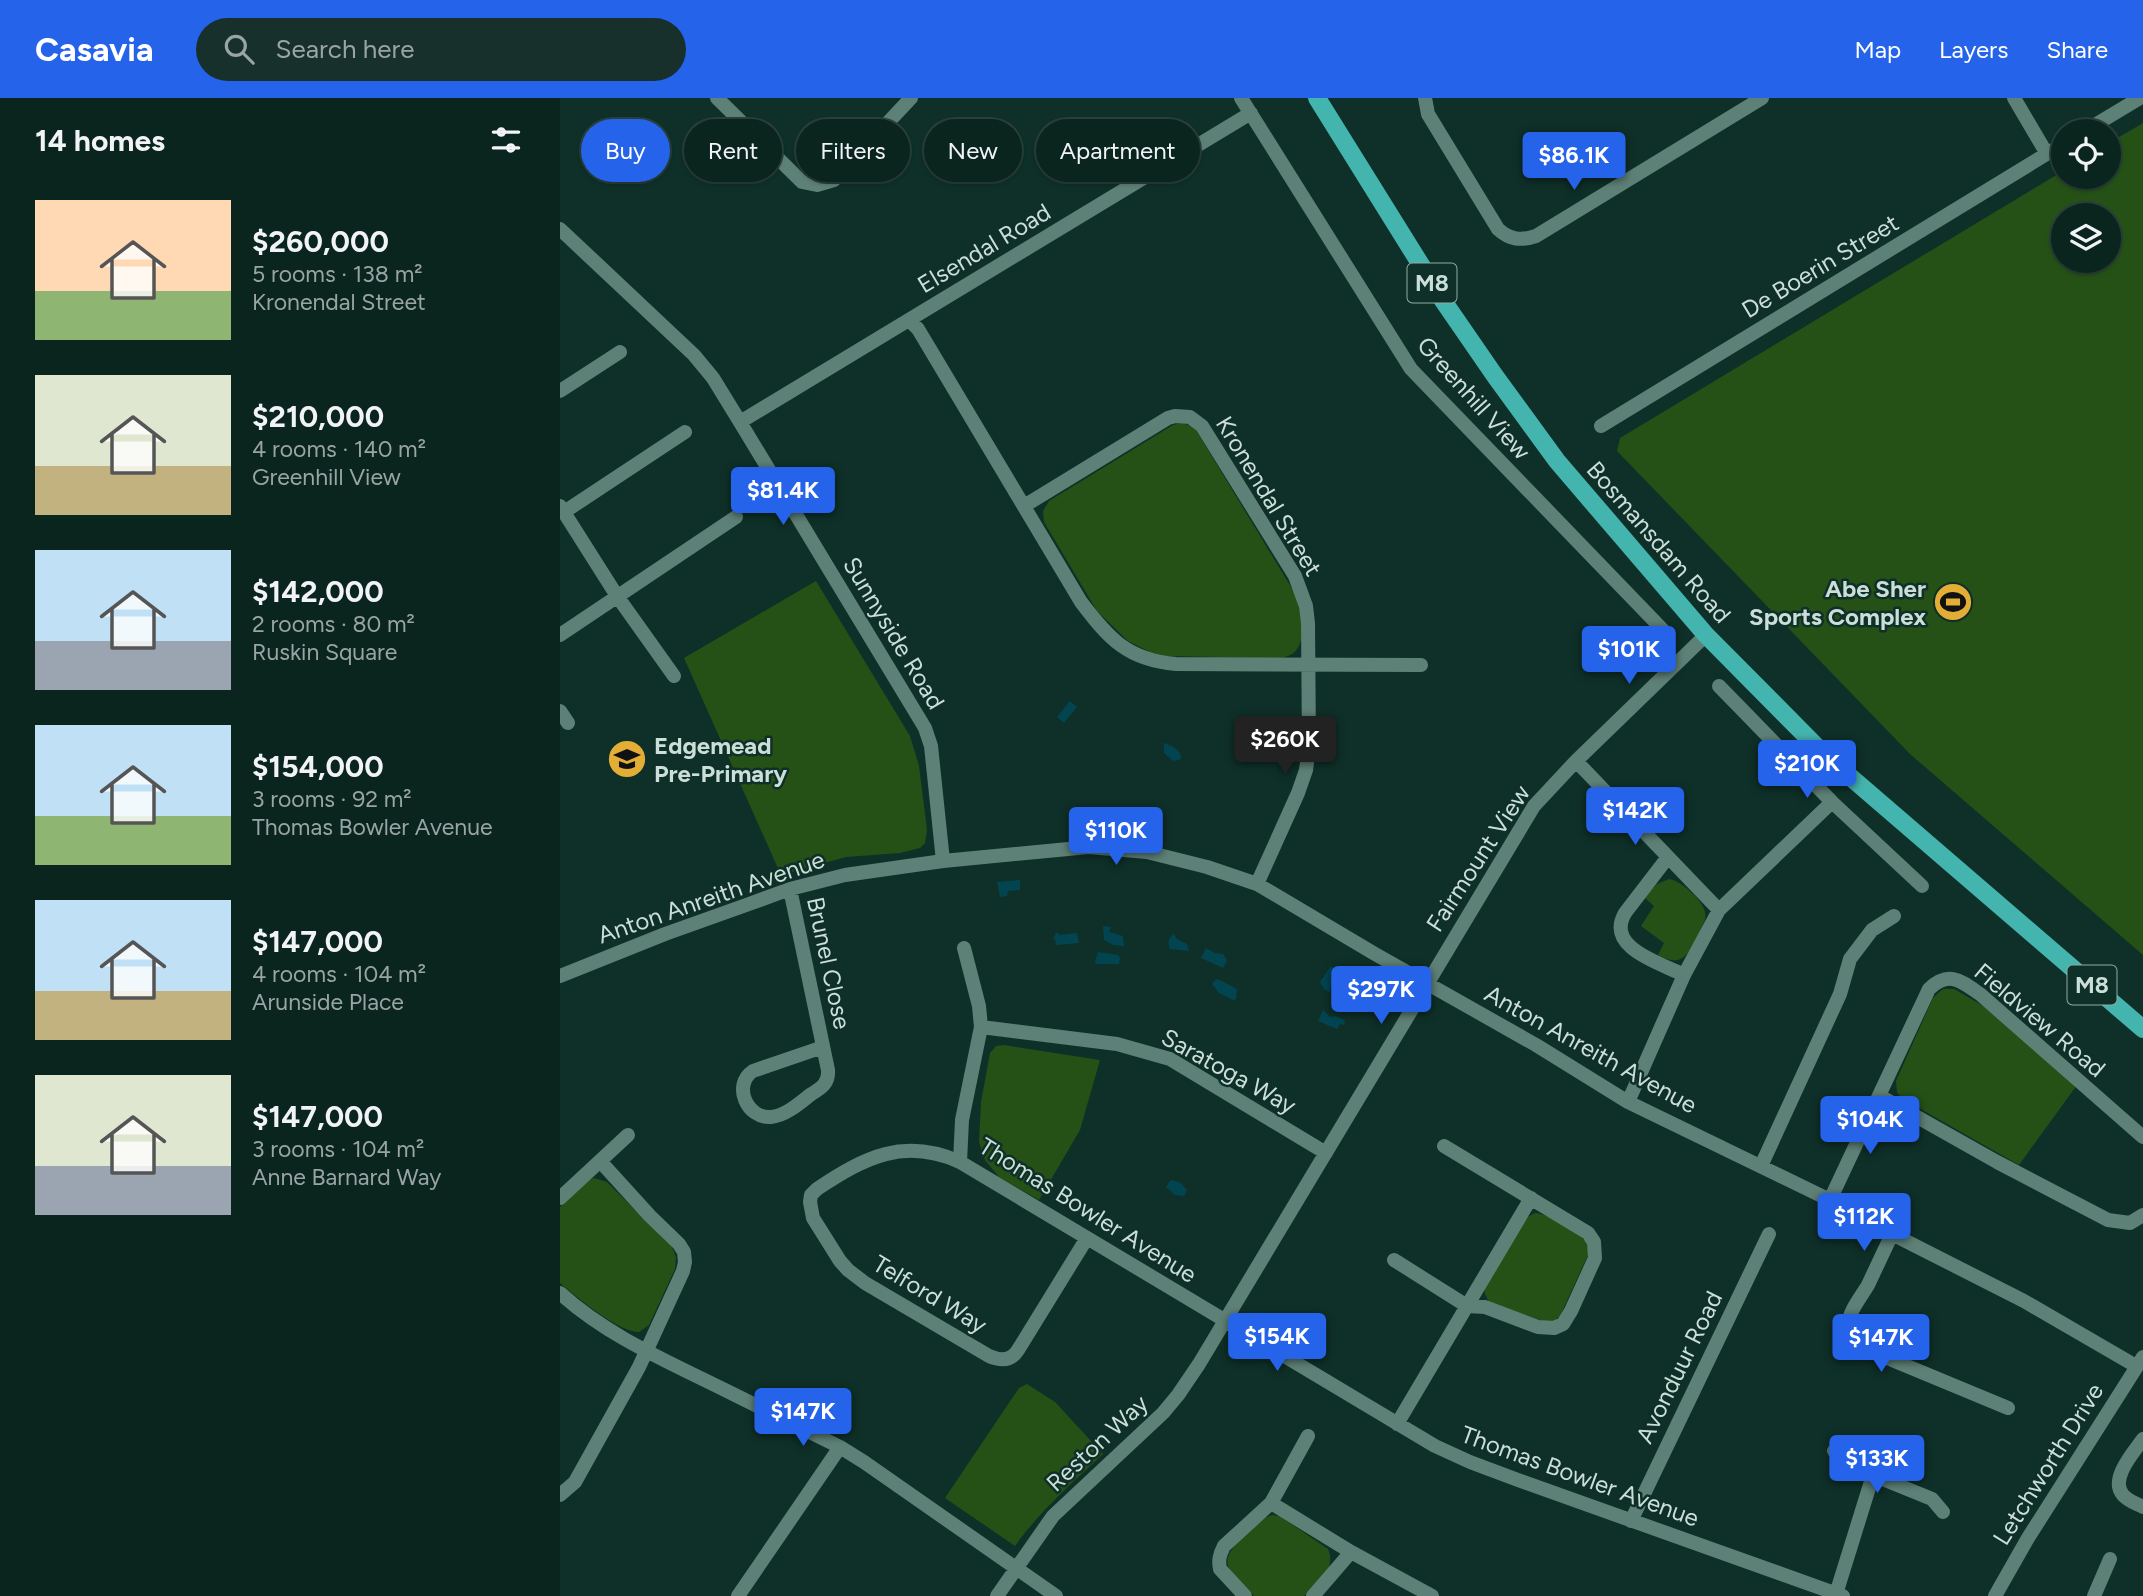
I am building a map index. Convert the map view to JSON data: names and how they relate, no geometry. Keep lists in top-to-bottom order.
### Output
{
  "streets": {
    "main road": ["M8", "Bosmansdam Road"],
    "street": [
      "Elsendal Road",
      "De Boerin Street",
      "Greenhill View",
      "Kronendal Street",
      "Sunnyside Road",
      "Fairmount View",
      "Anton Anreith Avenue",
      "Brunel Close",
      "Fieldview Road",
      "Saratoga Way",
      "Thomas Bowler Avenue",
      "Telford Way",
      "Avonduur Road",
      "Reston Way",
      "Letchworth Drive"
    ]
  },
  "crossings": [
    ["Elsendal Road", "Greenhill View"],
    ["Elsendal Road", "Sunnyside Road"],
    ["Kronendal Street", "Anton Anreith Avenue"],
    ["Bosmansdam Road", "Fairmount View"],
    ["Sunnyside Road", "Anton Anreith Avenue"],
    ["Fairmount View", "Anton Anreith Avenue"],
    ["Fairmount View", "Saratoga Way"],
    ["Fairmount View", "Thomas Bowler Avenue"],
    ["Fairmount View", "Reston Way"],
    ["Anton Anreith Avenue", "Brunel Close"],
    ["Anton Anreith Avenue", "Fieldview Road"],
    ["Anton Anreith Avenue", "Letchworth Drive"],
    ["Saratoga Way", "Thomas Bowler Avenue"],
    ["Thomas Bowler Avenue", "Telford Way"],
    ["Thomas Bowler Avenue", "Avonduur Road"],
    ["Thomas Bowler Avenue", "Reston Way"]
  ],
  "places": {
    "sports": ["Abe Sher Sports Complex"],
    "school or university": ["Edgemead Pre-Primary"]
  },
  "page": {
    "header": "Casavia",
    "search": "Search here",
    "nav": ["Map", "Layers", "Share"],
    "heading": "14 homes",
    "chip": [
      "Buy",
      "Rent",
      "Filters",
      "New",
      "Apartment"
    ],
    "price": [
      "$86.1K",
      "$81.4K",
      "$101K",
      "$260K",
      "$210K",
      "$142K",
      "$110K",
      "$297K",
      "$104K",
      "$112K",
      "$154K",
      "$147K",
      "$147K",
      "$133K"
    ],
    "list": [
      {
        "name": "$260,000",
        "note": "5 rooms · 138 m² · Kronendal Street"
      },
      {
        "name": "$210,000",
        "note": "4 rooms · 140 m² · Greenhill View"
      },
      {
        "name": "$142,000",
        "note": "2 rooms · 80 m² · Ruskin Square"
      },
      {
        "name": "$154,000",
        "note": "3 rooms · 92 m² · Thomas Bowler Avenue"
      },
      {
        "name": "$147,000",
        "note": "4 rooms · 104 m² · Arunside Place"
      },
      {
        "name": "$147,000",
        "note": "3 rooms · 104 m² · Anne Barnard Way"
      }
    ]
  }
}
